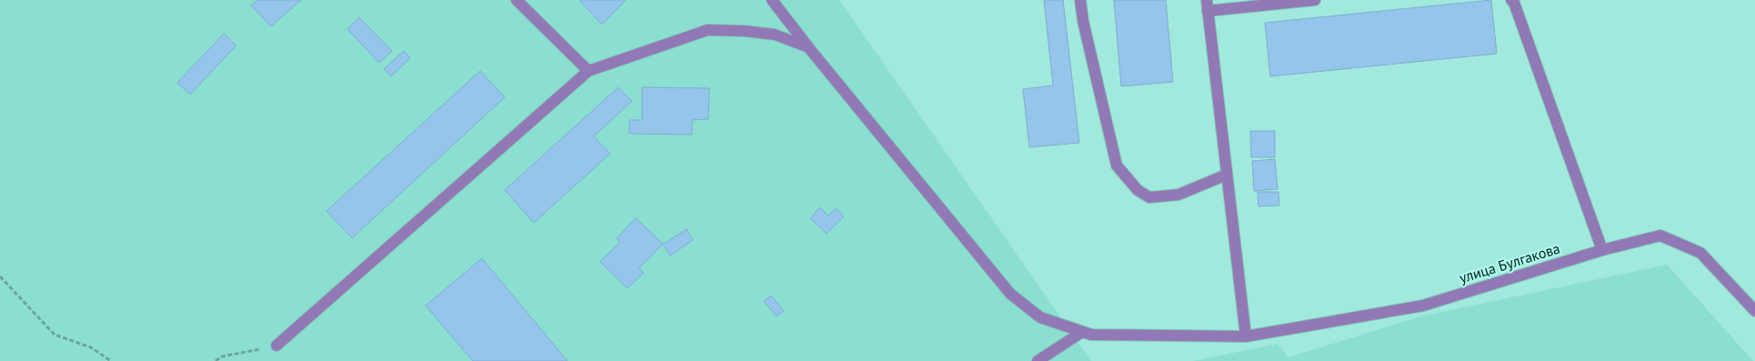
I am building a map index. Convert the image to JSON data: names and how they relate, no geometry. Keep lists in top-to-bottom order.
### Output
{
  "streets": {
    "street": ["улица Булгакова"]
  }
}
